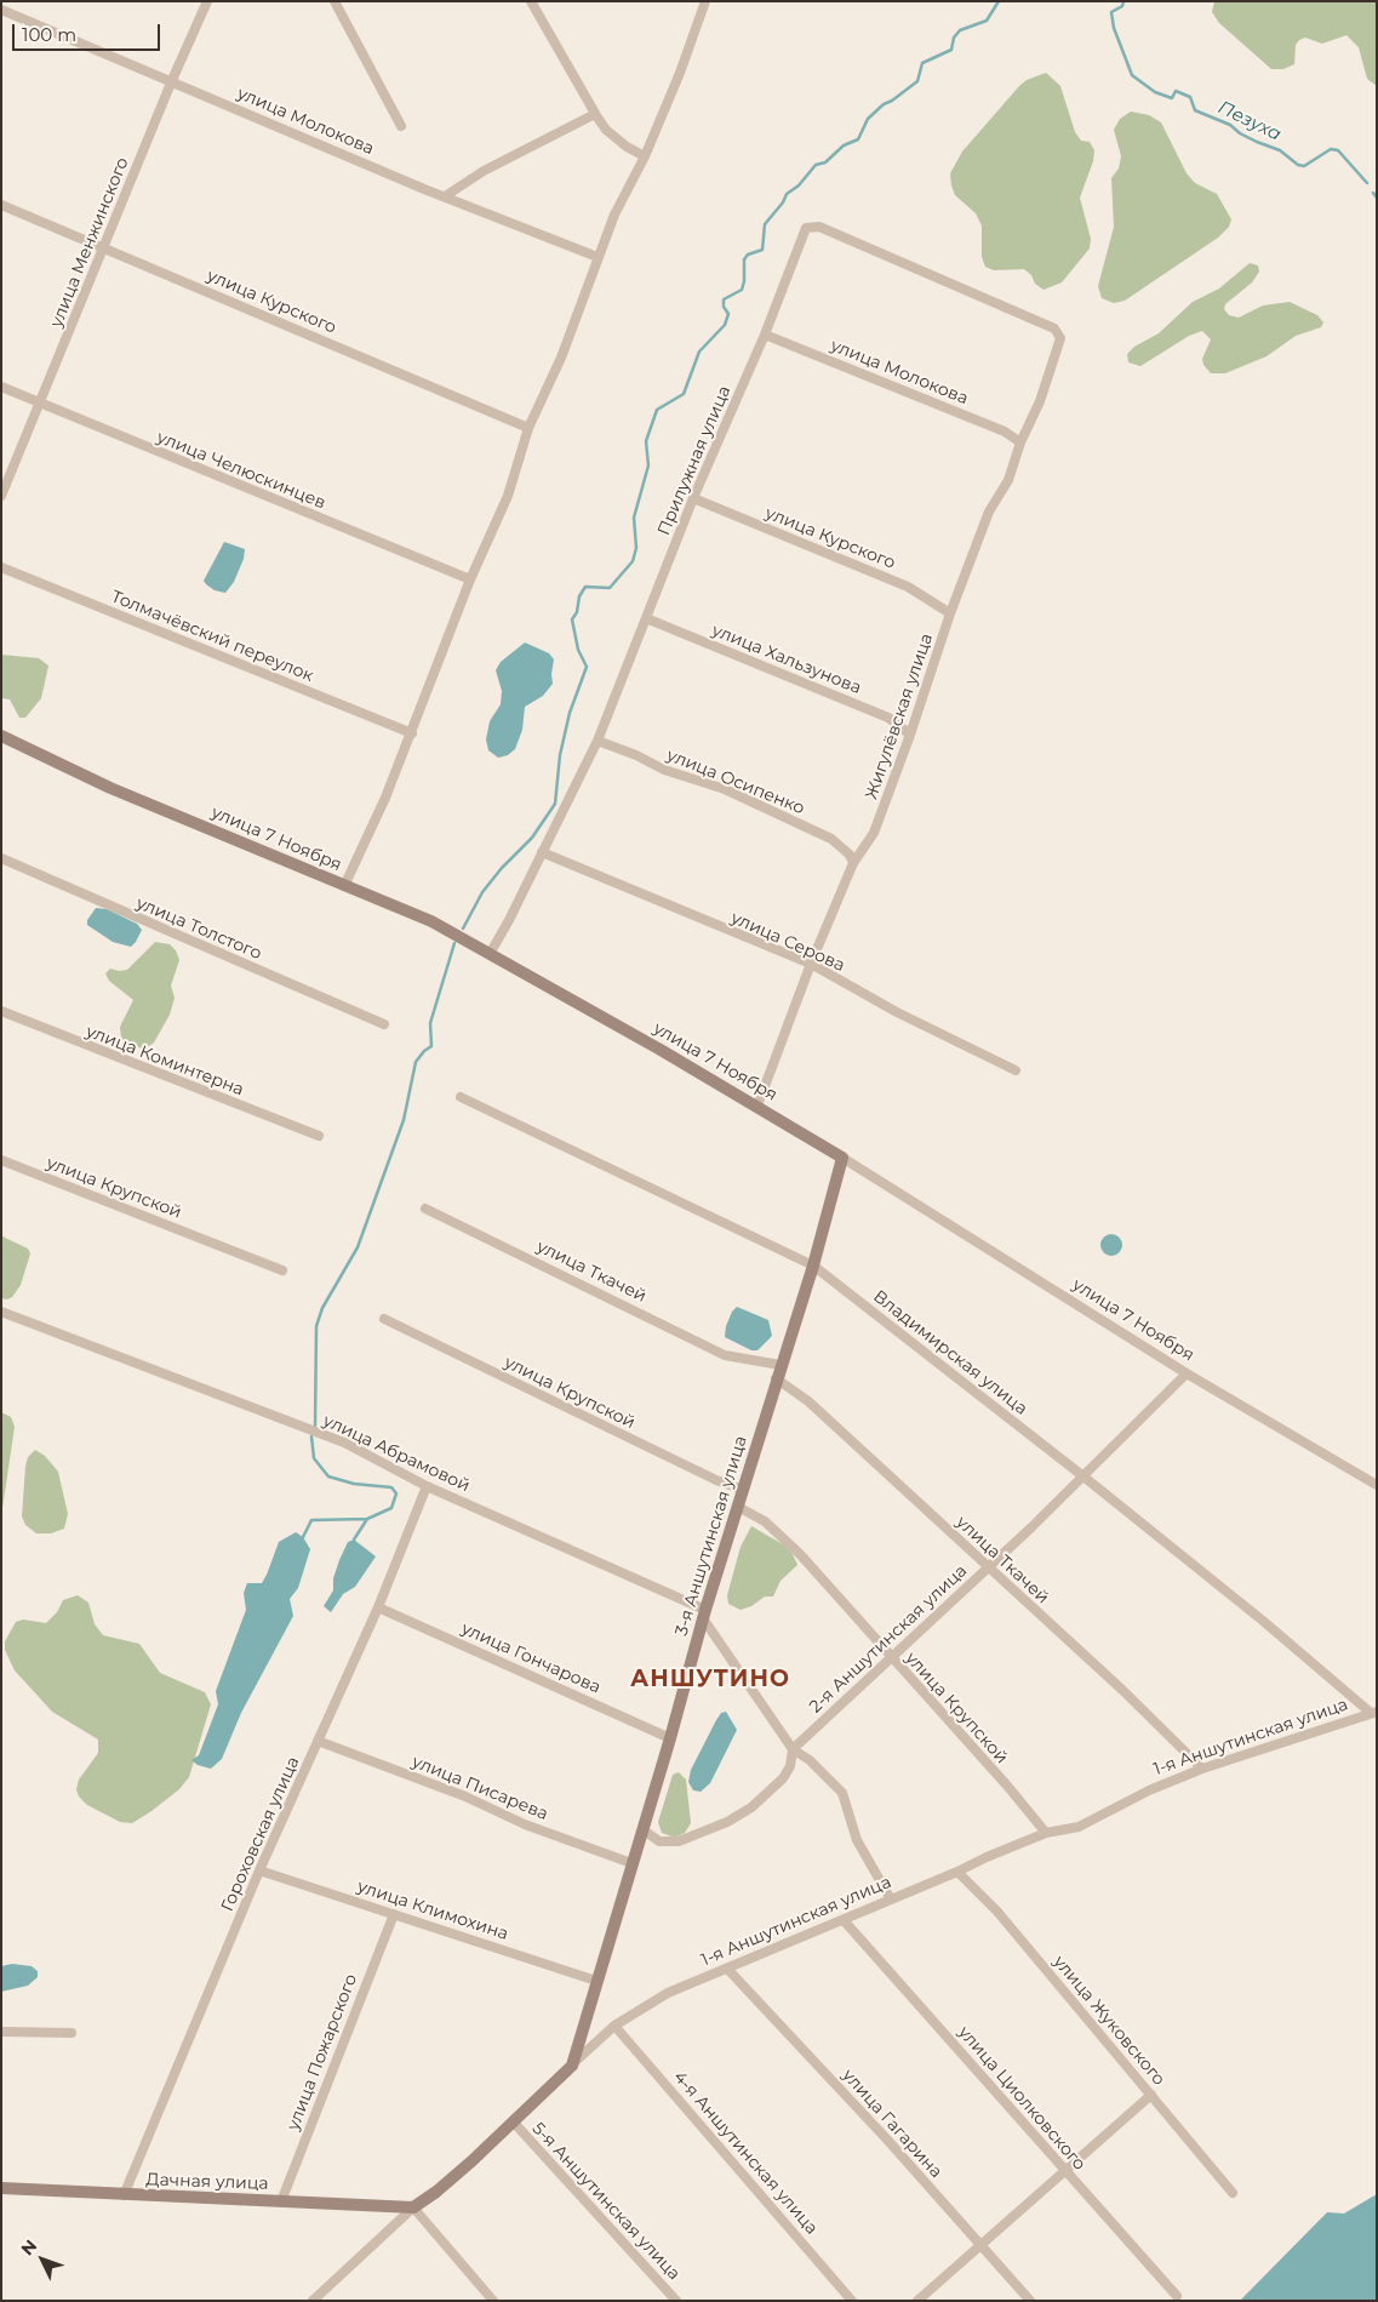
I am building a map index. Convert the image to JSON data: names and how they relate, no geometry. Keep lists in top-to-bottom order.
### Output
{
  "streets": {
    "street": [
      "улица Молокова",
      "улица Менжинского",
      "улица Курского",
      "Прилужная улица",
      "улица Челюскинцев",
      "Толмачёвский переулок",
      "улица Хальзунова",
      "Жигулёвская улица",
      "улица Осипенко",
      "улица 7 Ноября",
      "улица Толстого",
      "улица Серова",
      "улица Коминтерна",
      "улица Крупской",
      "улица Ткачей",
      "Владимирская улица",
      "улица Абрамовой",
      "3-я Аншутинская улица",
      "2-я Аншутинская улица",
      "улица Гончарова",
      "1-я Аншутинская улица",
      "улица Писарева",
      "Гороховская улица",
      "улица Климохина",
      "улица Жуковского",
      "улица Пожарского",
      "улица Циолковского",
      "улица Гагарина",
      "4-я Аншутинская улица",
      "Дачная улица",
      "5-я Аншутинская улица"
    ]
  },
  "crossings": [
    ["улица Молокова", "улица Менжинского"],
    ["улица Молокова", "Прилужная улица"],
    ["улица Молокова", "Жигулёвская улица"],
    ["улица Менжинского", "улица Курского"],
    ["улица Менжинского", "улица Челюскинцев"],
    ["улица Курского", "Прилужная улица"],
    ["улица Курского", "Жигулёвская улица"],
    ["Прилужная улица", "улица Хальзунова"],
    ["Прилужная улица", "Жигулёвская улица"],
    ["Прилужная улица", "улица Осипенко"],
    ["Прилужная улица", "улица 7 Ноября"],
    ["Прилужная улица", "улица Серова"],
    ["улица Хальзунова", "Жигулёвская улица"],
    ["Жигулёвская улица", "улица Осипенко"],
    ["Жигулёвская улица", "улица 7 Ноября"],
    ["Жигулёвская улица", "улица Серова"],
    ["улица 7 Ноября", "3-я Аншутинская улица"],
    ["улица 7 Ноября", "2-я Аншутинская улица"],
    ["улица Крупской", "3-я Аншутинская улица"],
    ["улица Крупской", "2-я Аншутинская улица"],
    ["улица Крупской", "1-я Аншутинская улица"],
    ["улица Ткачей", "3-я Аншутинская улица"],
    ["улица Ткачей", "2-я Аншутинская улица"],
    ["улица Ткачей", "1-я Аншутинская улица"],
    ["Владимирская улица", "3-я Аншутинская улица"],
    ["Владимирская улица", "2-я Аншутинская улица"],
    ["Владимирская улица", "1-я Аншутинская улица"],
    ["улица Абрамовой", "3-я Аншутинская улица"],
    ["улица Абрамовой", "Гороховская улица"],
    ["3-я Аншутинская улица", "улица Гончарова"],
    ["3-я Аншутинская улица", "1-я Аншутинская улица"],
    ["3-я Аншутинская улица", "улица Писарева"],
    ["3-я Аншутинская улица", "улица Климохина"],
    ["улица Гончарова", "Гороховская улица"],
    ["1-я Аншутинская улица", "улица Жуковского"],
    ["1-я Аншутинская улица", "улица Циолковского"],
    ["1-я Аншутинская улица", "улица Гагарина"],
    ["1-я Аншутинская улица", "4-я Аншутинская улица"],
    ["1-я Аншутинская улица", "Дачная улица"],
    ["1-я Аншутинская улица", "5-я Аншутинская улица"],
    ["улица Писарева", "Гороховская улица"],
    ["Гороховская улица", "улица Климохина"],
    ["Гороховская улица", "Дачная улица"],
    ["улица Климохина", "улица Пожарского"],
    ["улица Пожарского", "Дачная улица"]
  ],
  "districts": ["АНШУТИНО"],
  "water": ["Пезуха"],
  "scale_bar": "100 m",
  "north": "top left"
}
